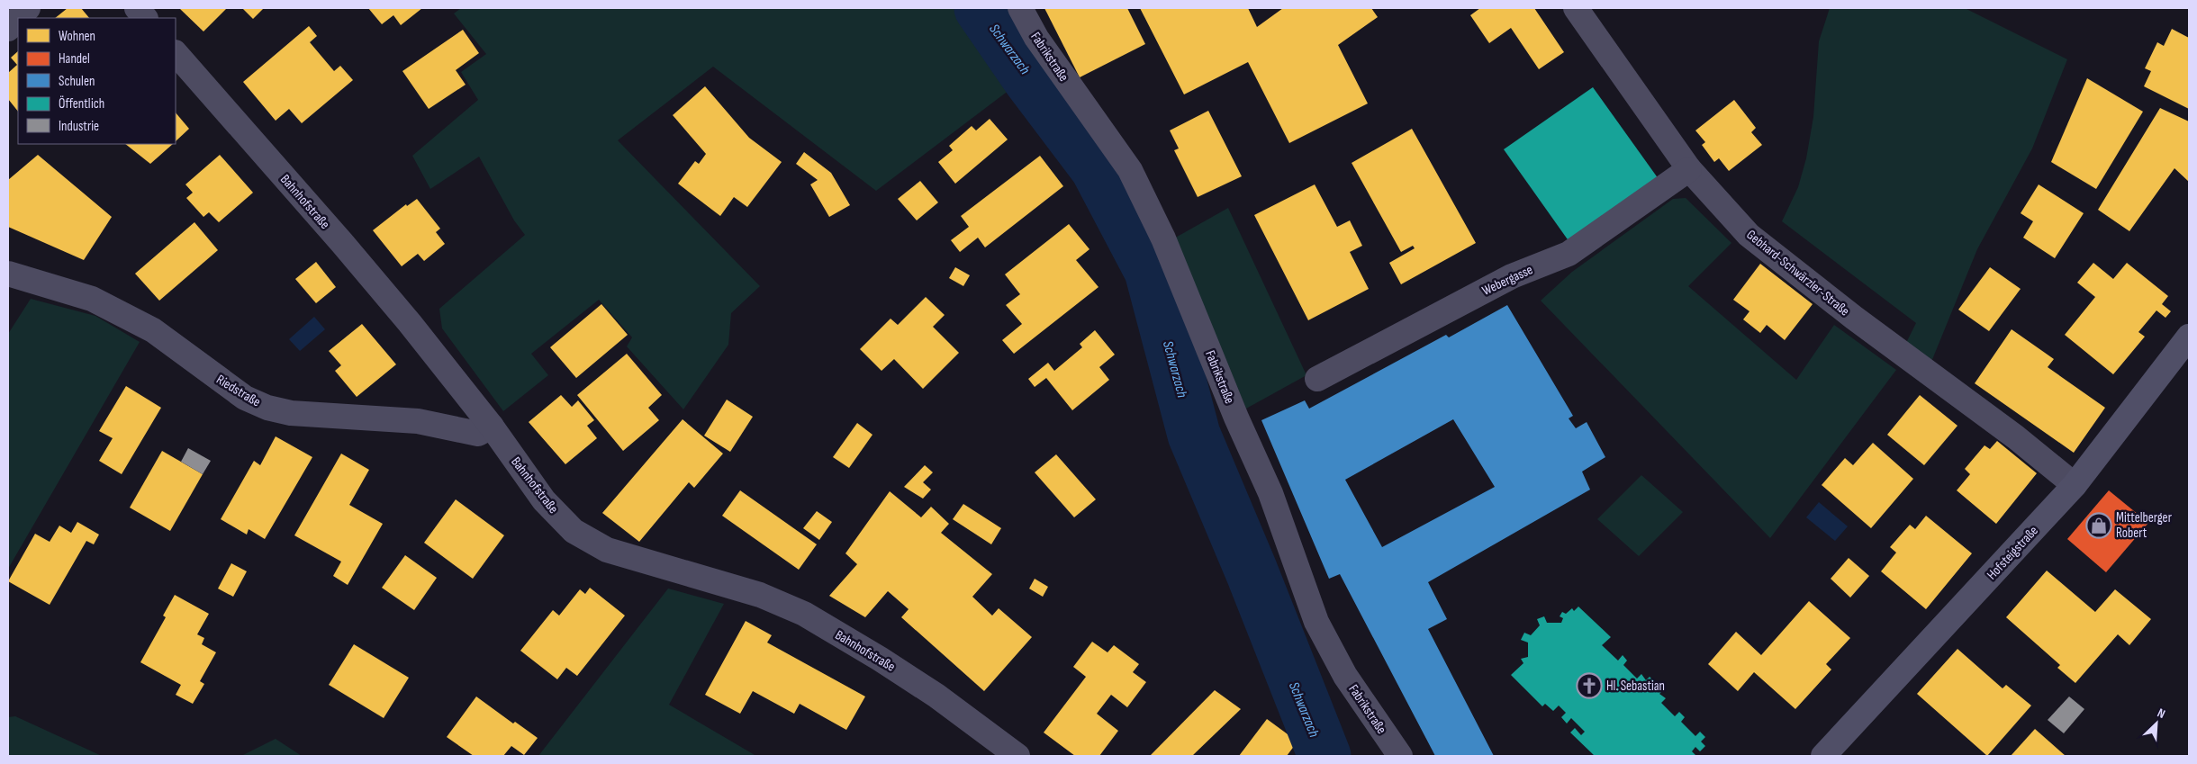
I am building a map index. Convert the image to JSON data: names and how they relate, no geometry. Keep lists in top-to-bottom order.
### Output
{
  "streets": {
    "main road": ["Hofsteigstraße"],
    "street": [
      "Fabrikstraße",
      "Bahnhofstraße",
      "Gebhard-Schwärzler-Straße",
      "Webergasse",
      "Riedstraße"
    ]
  },
  "crossings": [
    ["Bahnhofstraße", "Riedstraße"],
    ["Gebhard-Schwärzler-Straße", "Webergasse"],
    ["Gebhard-Schwärzler-Straße", "Hofsteigstraße"]
  ],
  "water": ["Schwarzach"],
  "places": {
    "shop": ["Mittelberger Robert"],
    "church": ["Hl. Sebastian"]
  },
  "legend": [
    "Wohnen",
    "Handel",
    "Schulen",
    "Öffentlich",
    "Industrie"
  ],
  "north": "top right"
}
